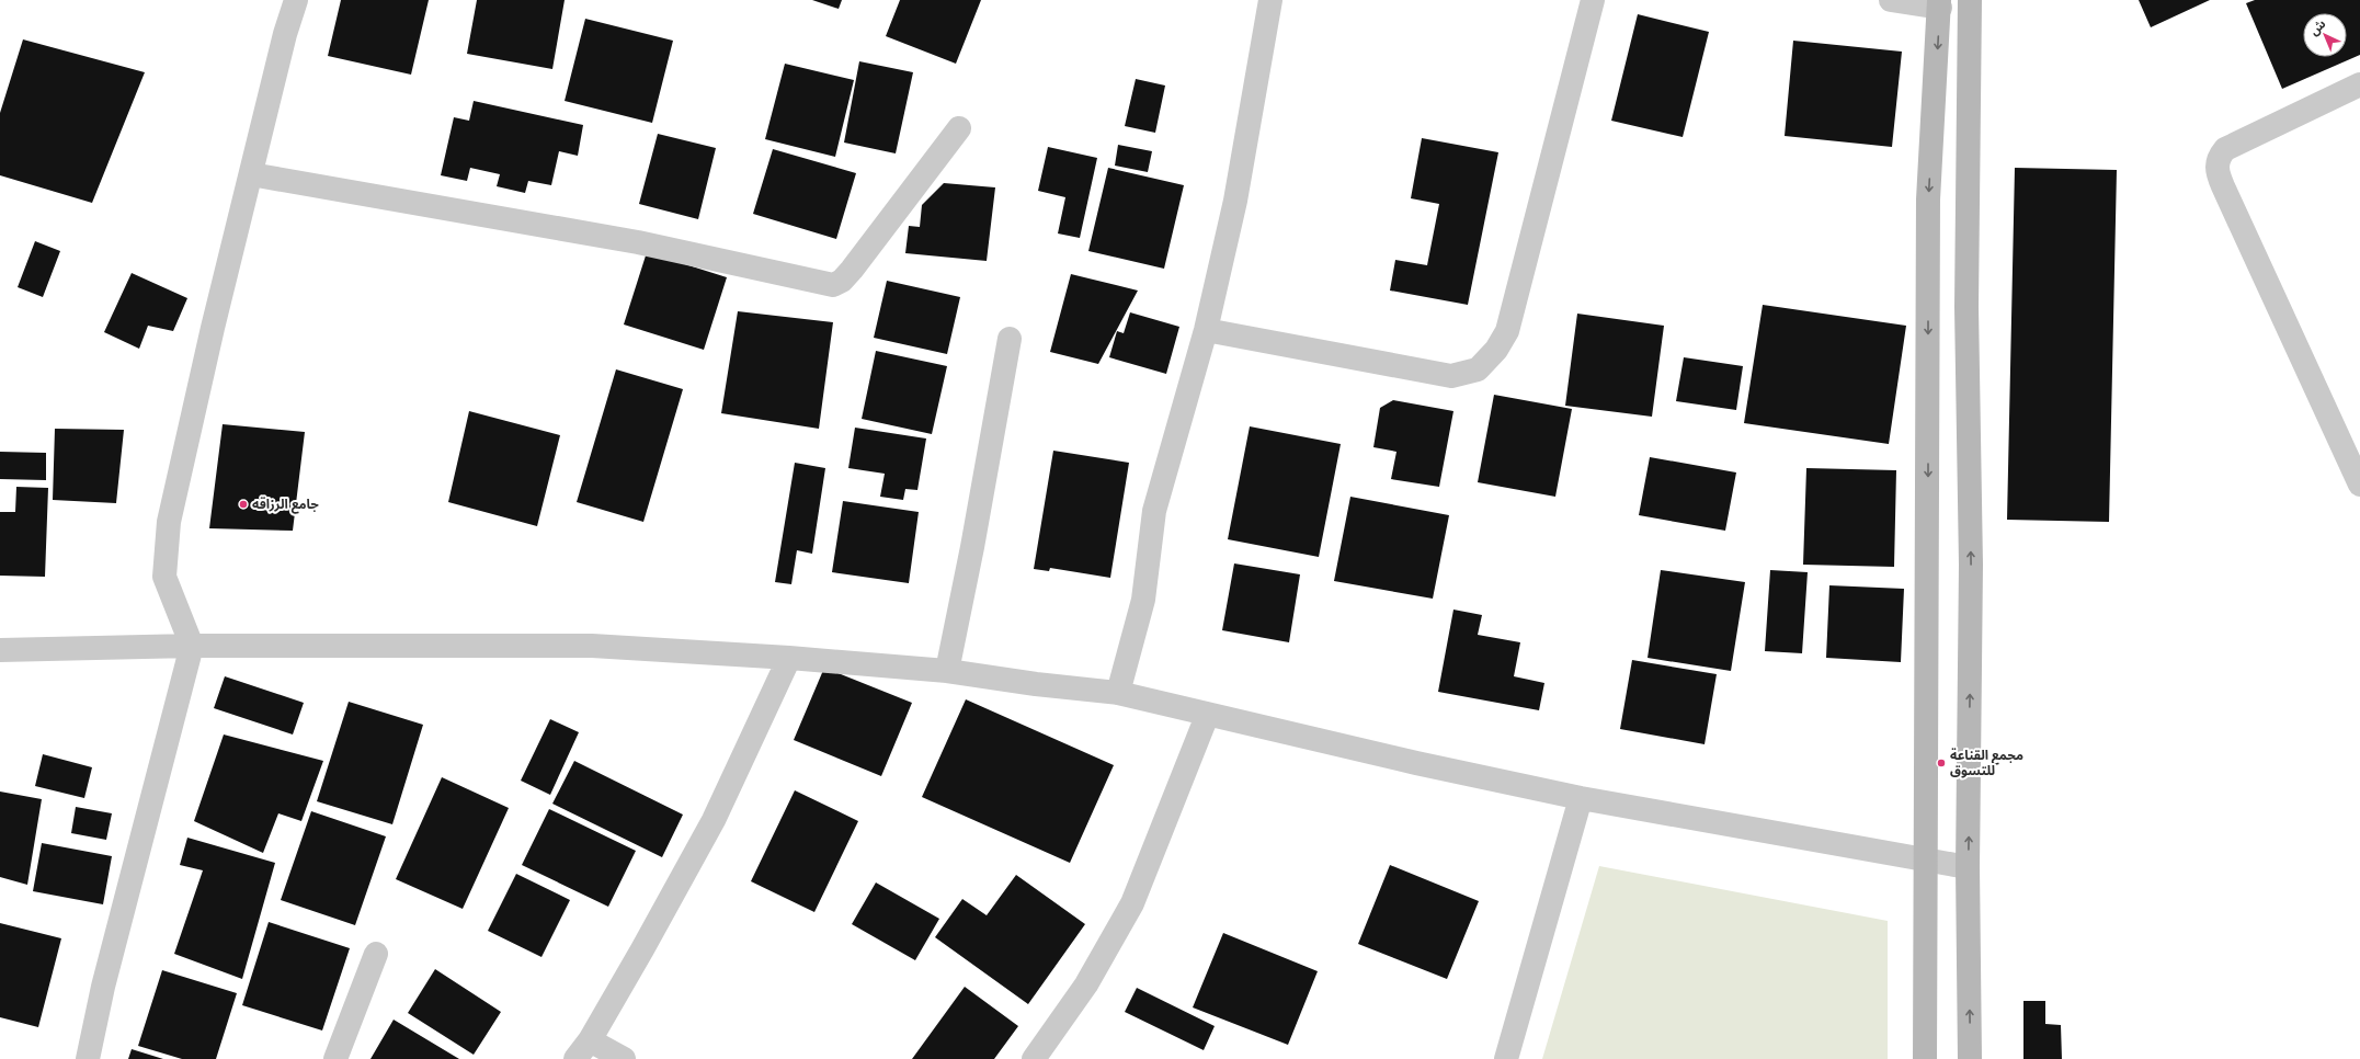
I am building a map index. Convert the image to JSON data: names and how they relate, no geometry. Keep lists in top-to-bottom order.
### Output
{
  "places": ["جامع الرزاقه", "مجمع القناعة للتسوق"],
  "north": "top left"
}
